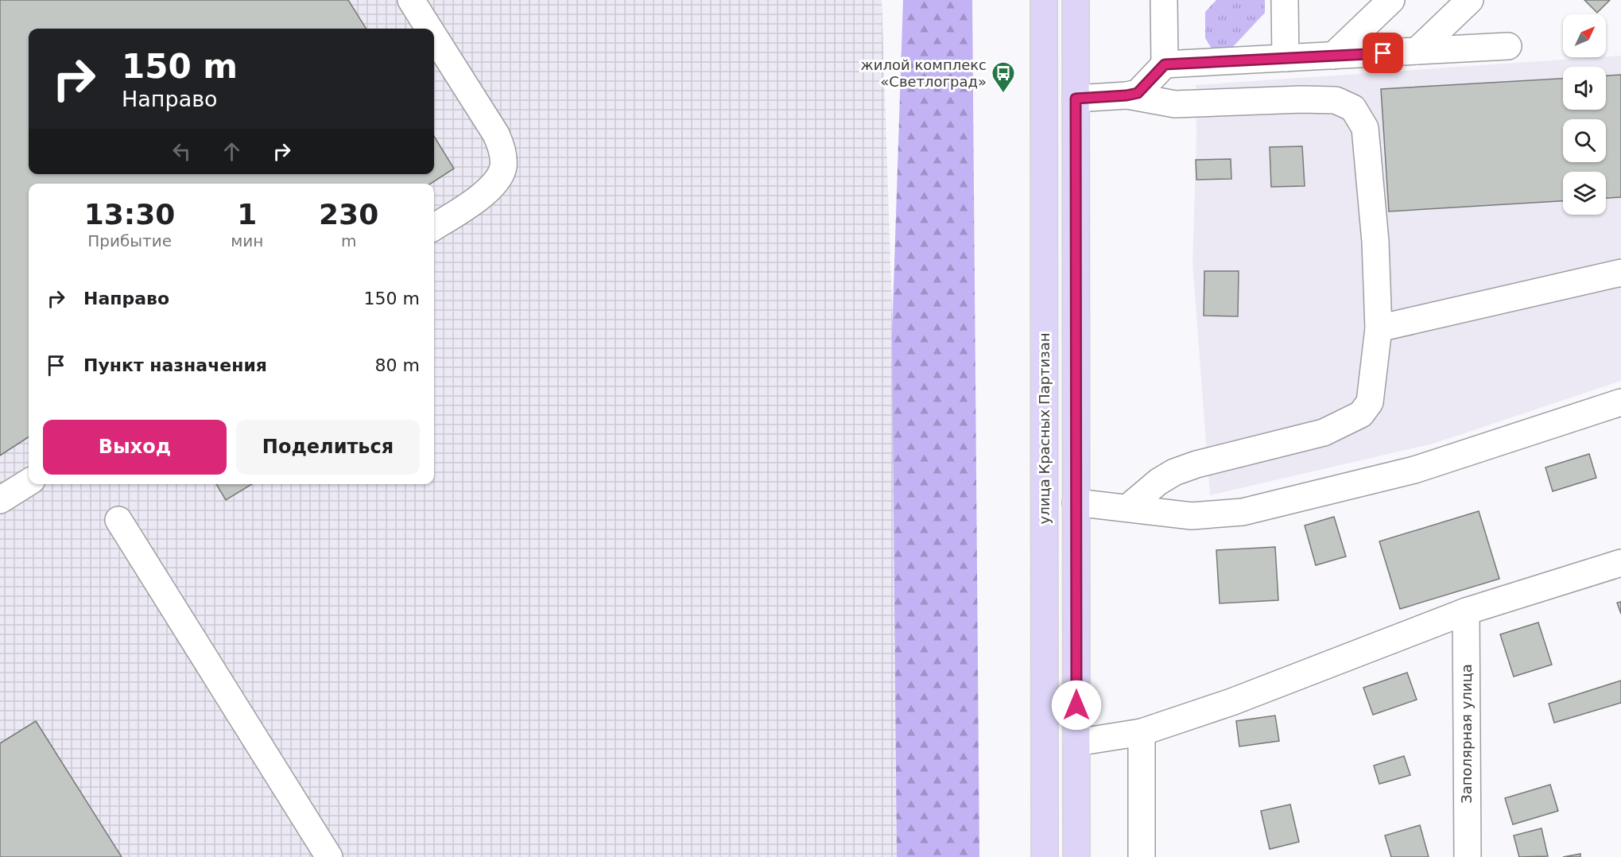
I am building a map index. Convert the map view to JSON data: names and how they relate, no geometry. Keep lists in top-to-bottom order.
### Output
{
  "streets": {
    "main road": ["улица Красных Партизан"],
    "street": ["Заполярная улица"]
  },
  "places": {
    "bus stop": ["жилой комплекс «Светлоград»"]
  },
  "north": "top right",
  "page": {
    "turn": ["150 m", "Направо"],
    "eta": [
      "13:30",
      "Прибытие",
      "1",
      "мин",
      "230",
      "m"
    ],
    "list": [
      {
        "name": "Направо",
        "value": "150 m"
      },
      {
        "name": "Пункт назначения",
        "value": "80 m"
      }
    ],
    "buttons": ["Выход", "Поделиться"]
  }
}
